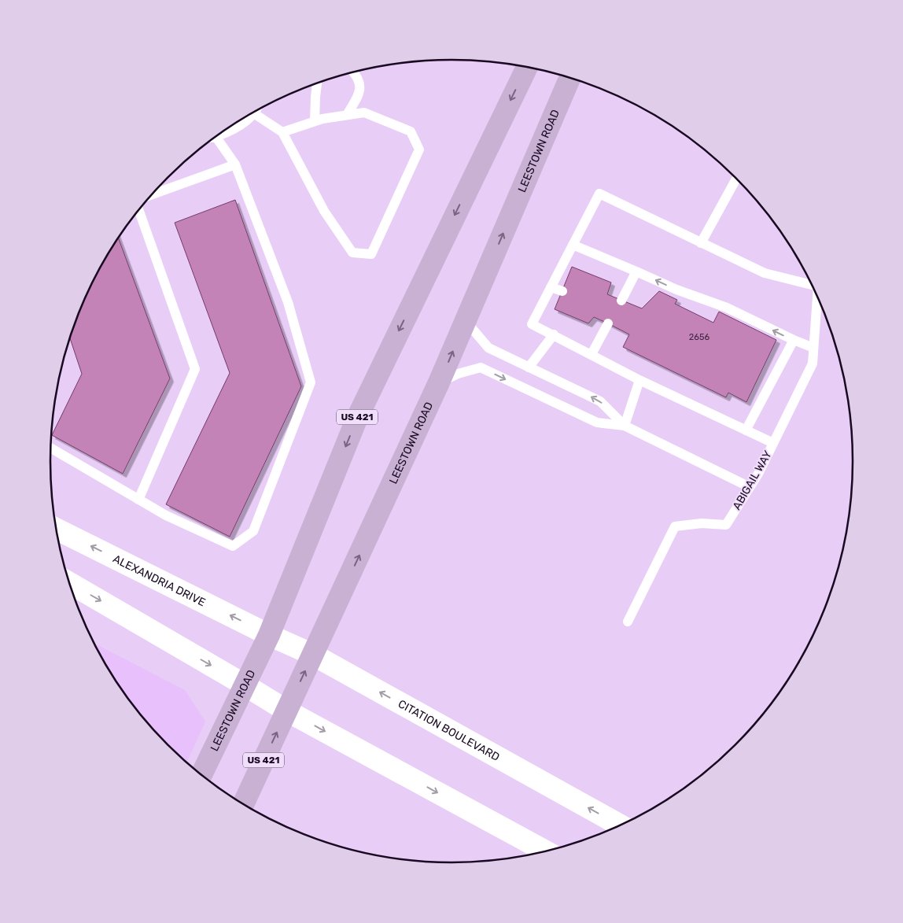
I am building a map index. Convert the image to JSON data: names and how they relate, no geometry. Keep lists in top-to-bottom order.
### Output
{
  "streets": {
    "main road": [
      "LEESTOWN ROAD",
      "US 421",
      "ALEXANDRIA DRIVE",
      "CITATION BOULEVARD"
    ],
    "lane": ["ABIGAIL WAY"]
  },
  "crossings": [
    ["LEESTOWN ROAD", "ALEXANDRIA DRIVE"],
    ["LEESTOWN ROAD", "CITATION BOULEVARD"],
    ["ALEXANDRIA DRIVE", "CITATION BOULEVARD"]
  ],
  "house_numbers": ["2656"]
}
